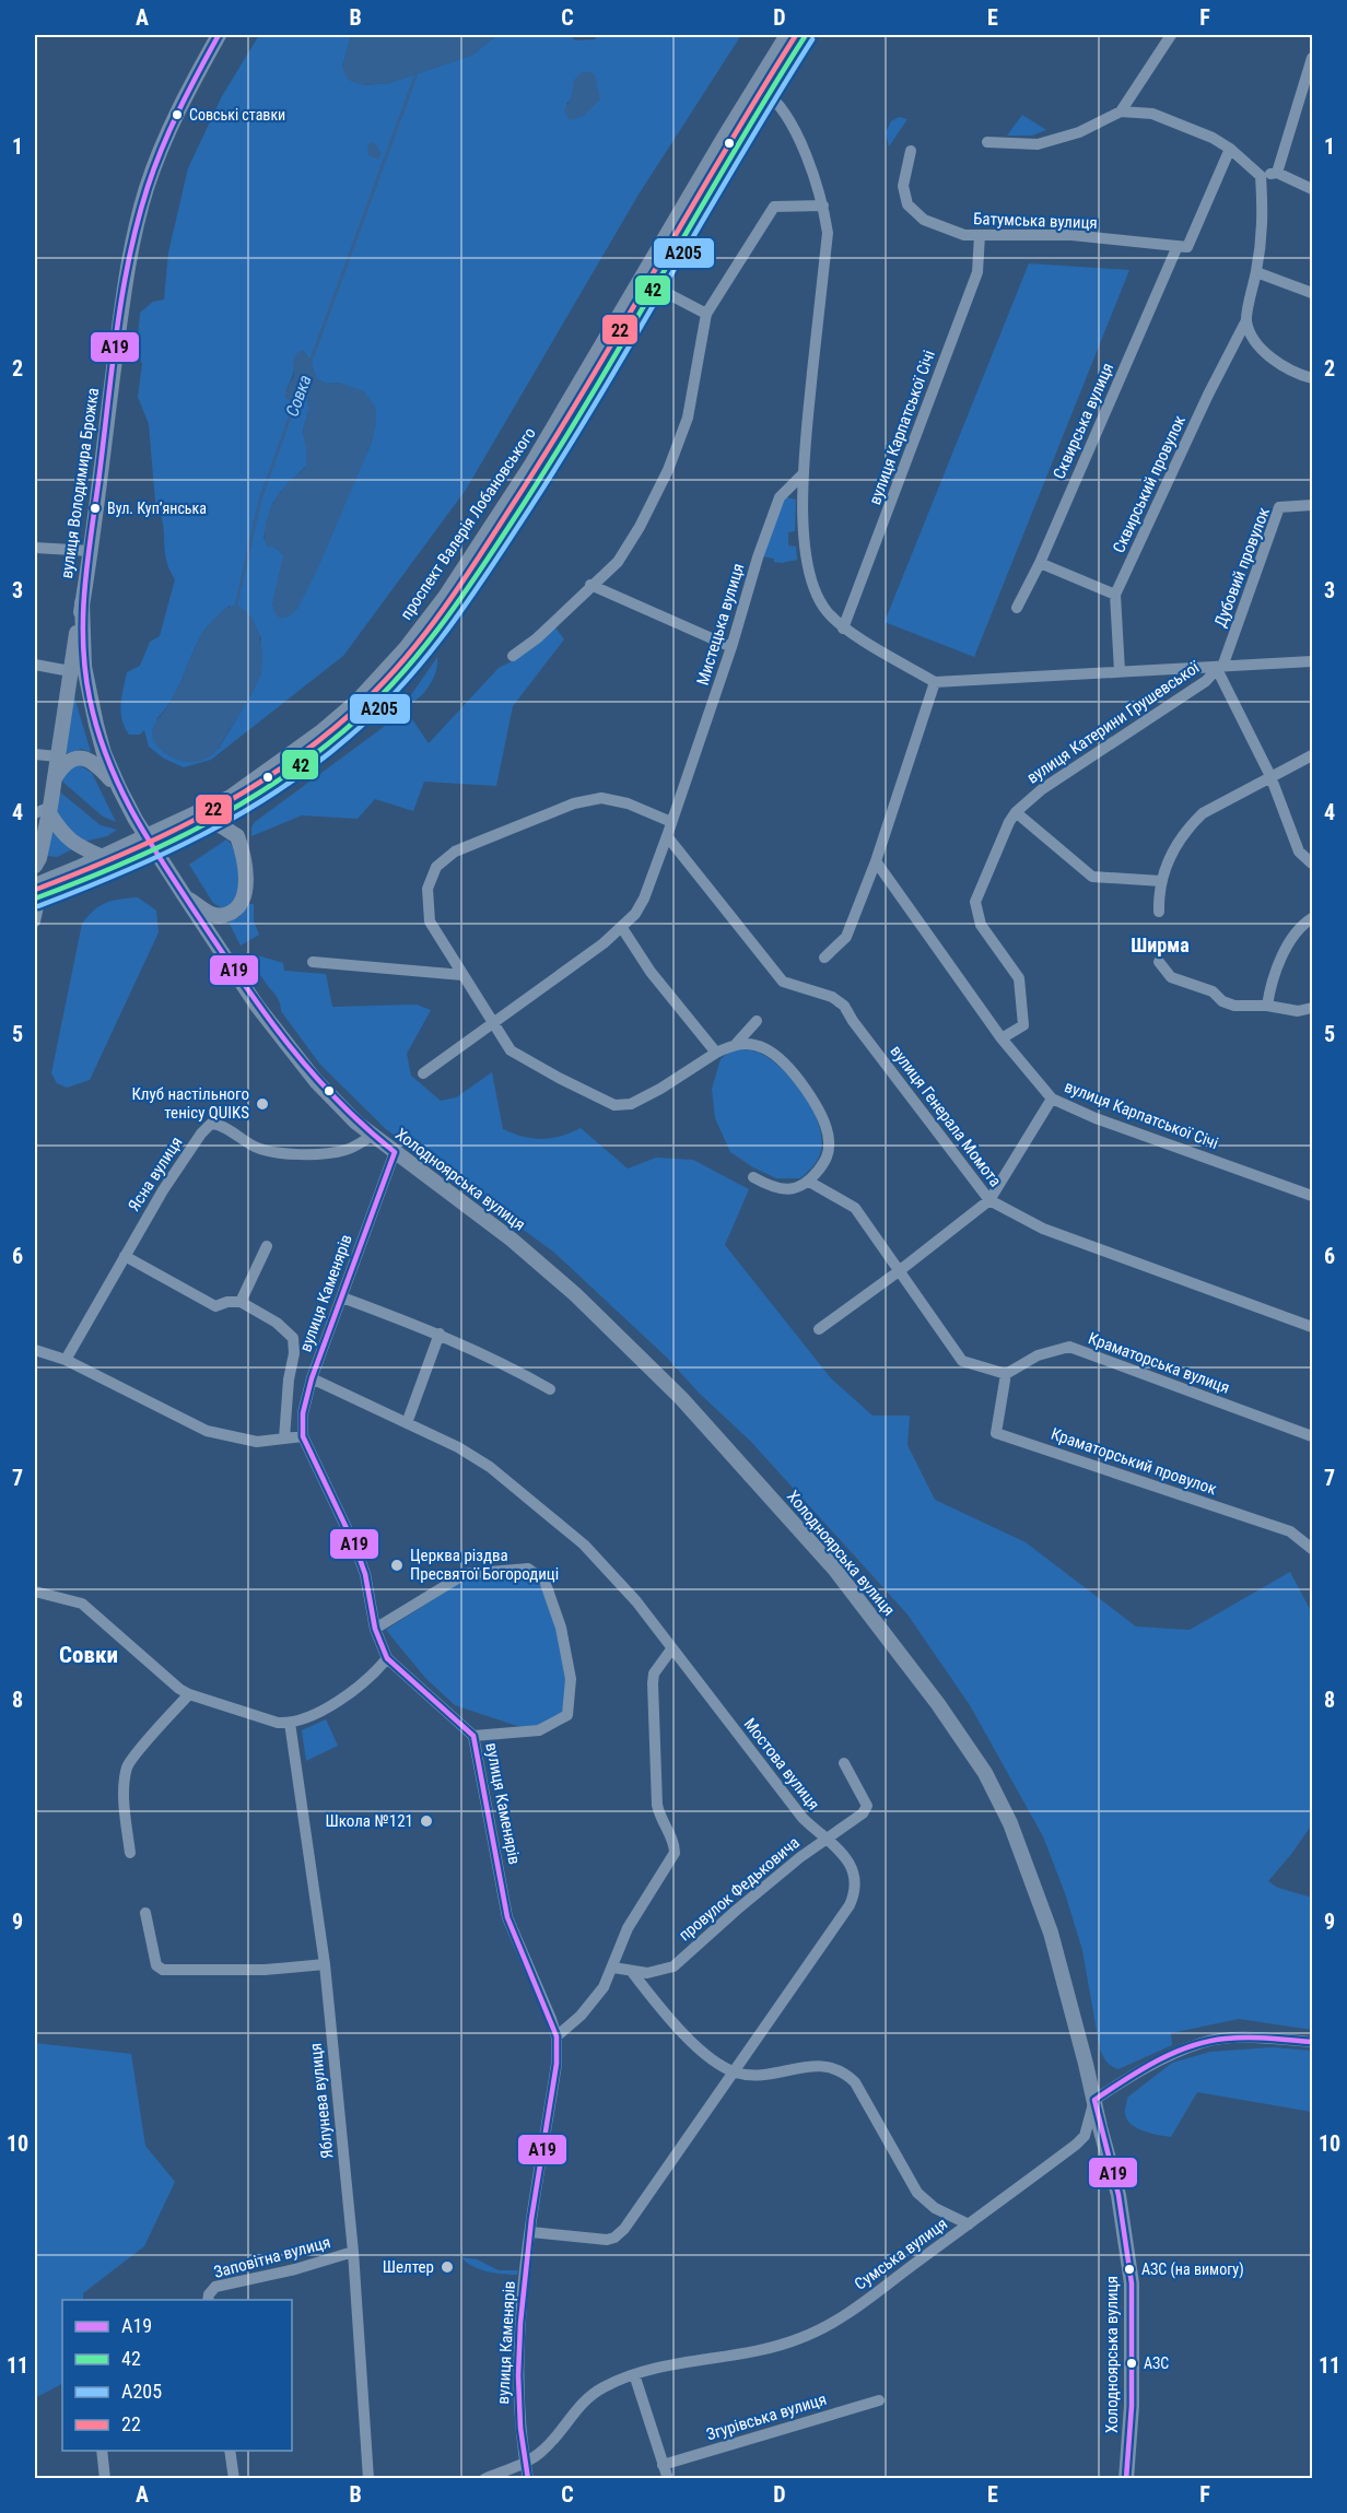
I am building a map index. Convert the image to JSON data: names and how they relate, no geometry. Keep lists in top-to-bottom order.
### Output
{
  "streets": {
    "main road": ["вулиця Володимира Брожка", "проспект Валерія Лобановського", "Холодноярська вулиця"],
    "street": [
      "Батумська вулиця",
      "Сквирська вулиця",
      "вулиця Карпатської Січі",
      "Сквирський провулок",
      "Дубовий провулок",
      "Мистецька вулиця",
      "вулиця Катерини Грушевської",
      "вулиця Генерала Момота",
      "Ясна вулиця",
      "вулиця Каменярів",
      "Краматорська вулиця",
      "Краматорський провулок",
      "Мостова вулиця",
      "провулок Федьковича",
      "Яблунева вулиця",
      "Сумська вулиця",
      "Заповітна вулиця",
      "Згурівська вулиця"
    ]
  },
  "crossings": [
    ["Батумська вулиця", "Сквирська вулиця"],
    ["Батумська вулиця", "вулиця Карпатської Січі"],
    ["вулиця Карпатської Січі", "вулиця Катерини Грушевської"],
    ["вулиця Володимира Брожка", "проспект Валерія Лобановського"],
    ["вулиця Володимира Брожка", "Холодноярська вулиця"],
    ["Сквирський провулок", "вулиця Катерини Грушевської"],
    ["проспект Валерія Лобановського", "Холодноярська вулиця"],
    ["Дубовий провулок", "вулиця Катерини Грушевської"],
    ["Мистецька вулиця", "вулиця Генерала Момота"],
    ["Ясна вулиця", "Холодноярська вулиця"],
    ["Холодноярська вулиця", "вулиця Каменярів"],
    ["Холодноярська вулиця", "Сумська вулиця"],
    ["вулиця Каменярів", "Мостова вулиця"],
    ["вулиця Каменярів", "Сумська вулиця"],
    ["Краматорська вулиця", "Краматорський провулок"],
    ["Мостова вулиця", "провулок Федьковича"],
    ["Яблунева вулиця", "Заповітна вулиця"]
  ],
  "districts": ["Ширма", "Совки"],
  "water": ["Совка"],
  "places": [
    "Совські ставки",
    "Вул. Куп’янська",
    "Клуб настільного тенісу QUIKS",
    "Церква різдва Пресвятої Богородиці",
    "Школа №121",
    "Шелтер",
    "АЗС (на вимогу)",
    "АЗС"
  ],
  "lines": [
    "transit line А19",
    "transit line 42",
    "transit line 22",
    "transit line А205"
  ],
  "legend": [
    "А19",
    "42",
    "А205",
    "22"
  ],
  "grid": {
    "columns": [
      "A",
      "B",
      "C",
      "D",
      "E",
      "F"
    ],
    "rows": [
      "1",
      "2",
      "3",
      "4",
      "5",
      "6",
      "7",
      "8",
      "9",
      "10",
      "11"
    ]
  }
}
